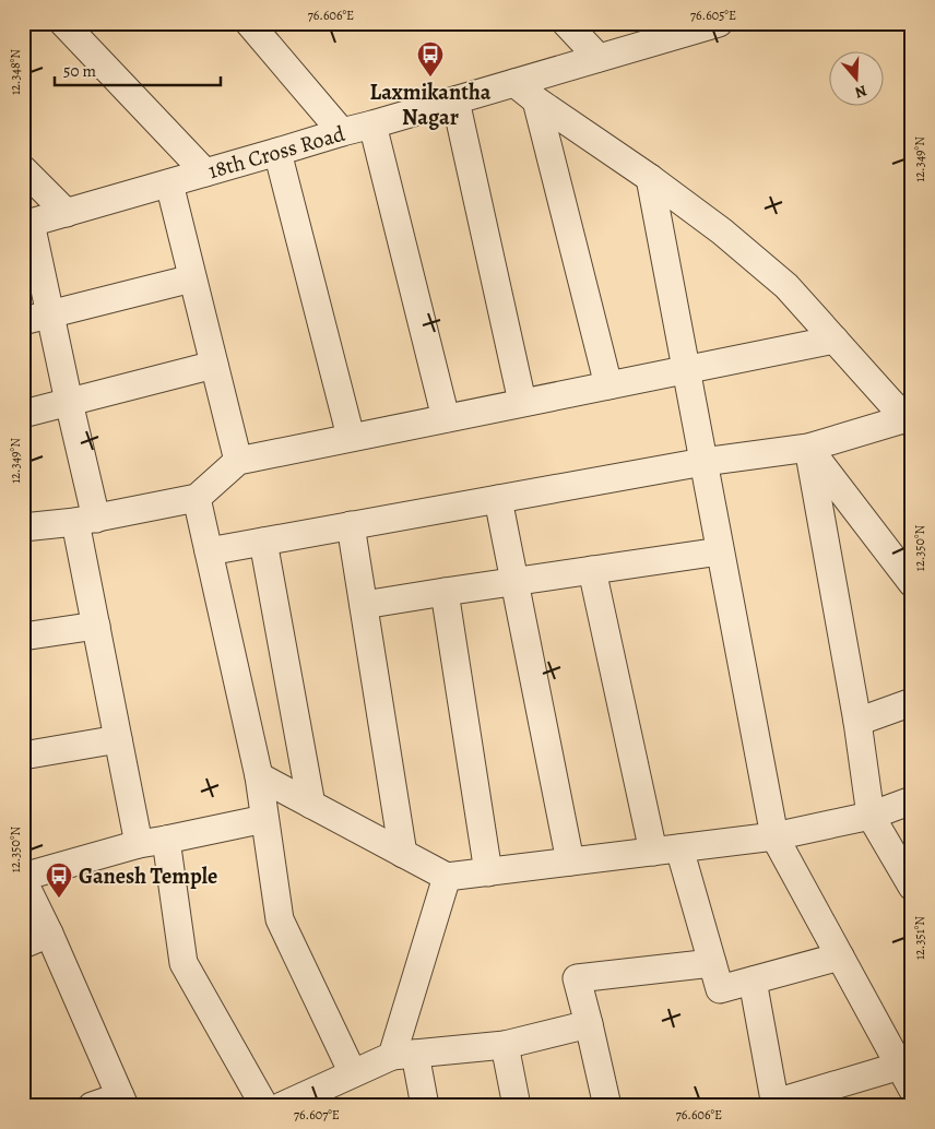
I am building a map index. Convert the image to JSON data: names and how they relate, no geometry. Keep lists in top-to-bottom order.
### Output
{
  "streets": {
    "street": ["18th Cross Road"]
  },
  "places": {
    "bus stop": ["Laxmikantha Nagar", "Ganesh Temple"]
  },
  "scale_bar": "50 m",
  "north": "bottom",
  "coordinates": [
    "76.606°E",
    "76.605°E",
    "12.348°N",
    "12.349°N",
    "12.350°N",
    "12.351°N",
    "76.607°E"
  ]
}
